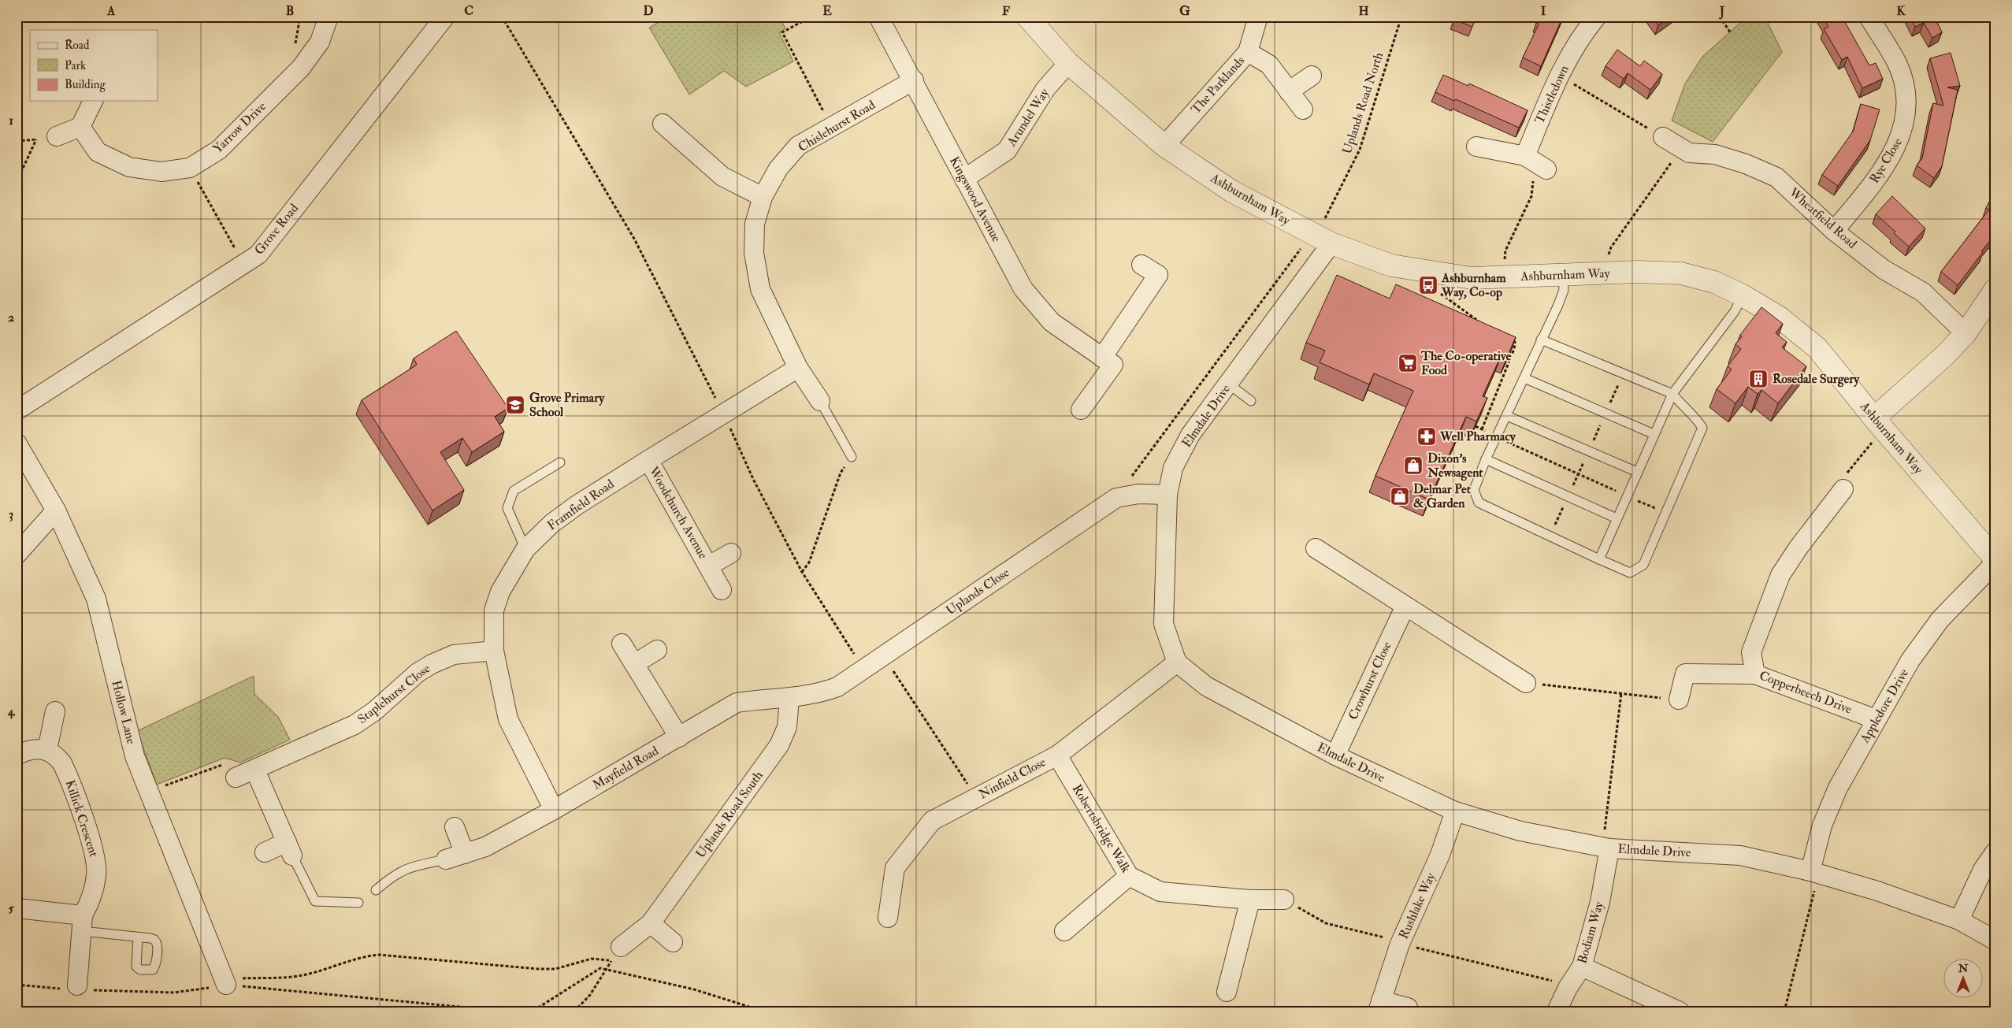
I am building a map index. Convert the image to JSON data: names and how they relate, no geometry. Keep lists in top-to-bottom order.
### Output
{
  "streets": {
    "street": [
      "The Parklands",
      "Thistledown",
      "Arundel Way",
      "Chislehurst Road",
      "Yarrow Drive",
      "Rye Close",
      "Kingswood Avenue",
      "Ashburnham Way",
      "Wheatfield Road",
      "Grove Road",
      "Elmdale Drive",
      "Framfield Road",
      "Woodchurch Avenue",
      "Uplands Close",
      "Crowhurst Close",
      "Copperbeech Drive",
      "Staplehurst Close",
      "Appledore Drive",
      "Hollow Lane",
      "Mayfield Road",
      "Ninfield Close",
      "Uplands Road South",
      "Killick Crescent",
      "Robertsbridge Walk",
      "Rushlake Way",
      "Bodiam Way"
    ],
    "path": ["Uplands Road North"]
  },
  "crossings": [
    ["The Parklands", "Ashburnham Way"],
    ["Uplands Road North", "Ashburnham Way"],
    ["Uplands Road North", "Elmdale Drive"],
    ["Arundel Way", "Kingswood Avenue"],
    ["Arundel Way", "Ashburnham Way"],
    ["Chislehurst Road", "Kingswood Avenue"],
    ["Chislehurst Road", "Framfield Road"],
    ["Rye Close", "Wheatfield Road"],
    ["Ashburnham Way", "Elmdale Drive"],
    ["Elmdale Drive", "Uplands Close"],
    ["Elmdale Drive", "Crowhurst Close"],
    ["Elmdale Drive", "Appledore Drive"],
    ["Elmdale Drive", "Ninfield Close"],
    ["Elmdale Drive", "Rushlake Way"],
    ["Elmdale Drive", "Bodiam Way"],
    ["Framfield Road", "Woodchurch Avenue"],
    ["Framfield Road", "Staplehurst Close"],
    ["Framfield Road", "Mayfield Road"],
    ["Uplands Close", "Mayfield Road"],
    ["Uplands Close", "Uplands Road South"],
    ["Copperbeech Drive", "Appledore Drive"],
    ["Mayfield Road", "Uplands Road South"],
    ["Ninfield Close", "Robertsbridge Walk"]
  ],
  "places": {
    "bus stop": ["Ashburnham Way, Co-op"],
    "supermarket": ["The Co-operative Food"],
    "building": ["Rosedale Surgery"],
    "school or university": ["Grove Primary School"],
    "pharmacy": ["Well Pharmacy"],
    "shop": ["Dixon's Newsagent", "Delmar Pet & Garden"]
  },
  "legend": ["Road", "Park", "Building"],
  "north": "top",
  "grid": {
    "columns": [
      "A",
      "B",
      "C",
      "D",
      "E",
      "F",
      "G",
      "H",
      "I",
      "J",
      "K"
    ],
    "rows": [
      "1",
      "2",
      "3",
      "4",
      "5"
    ]
  }
}
